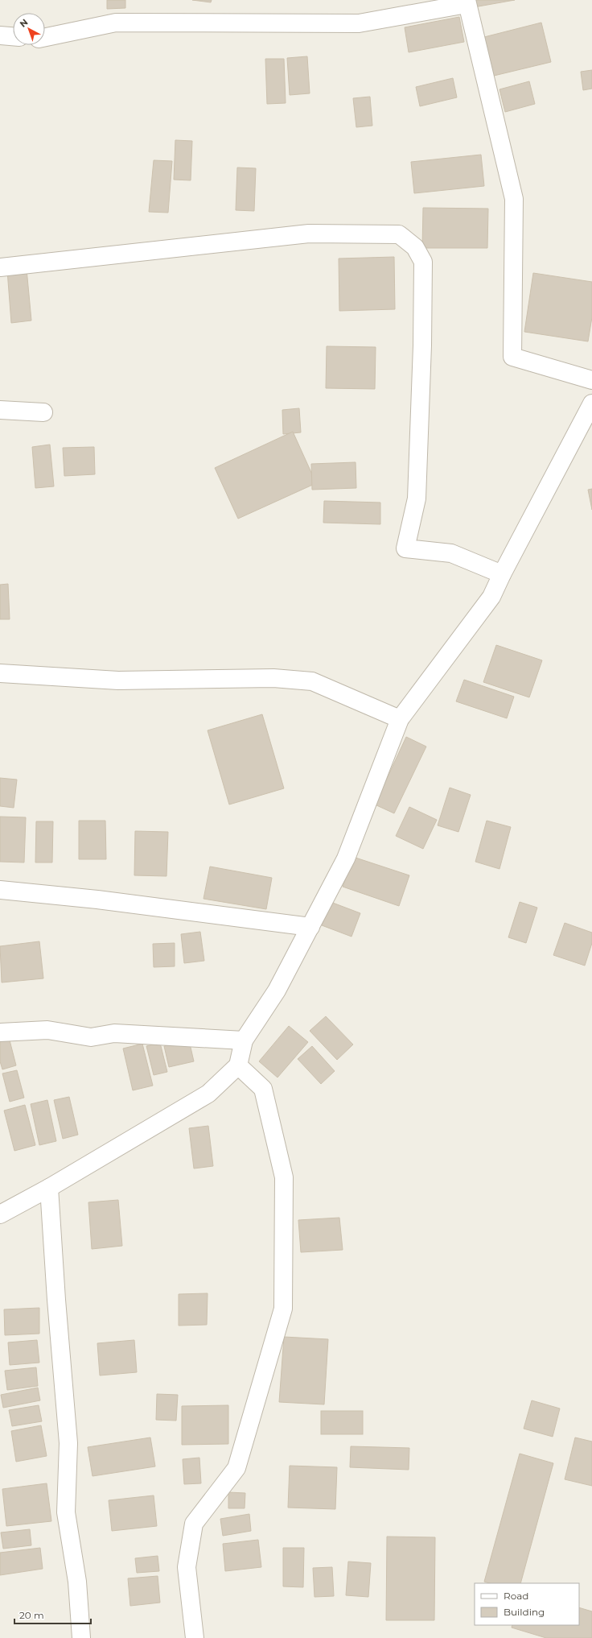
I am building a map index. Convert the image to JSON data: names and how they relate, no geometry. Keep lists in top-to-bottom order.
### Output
{
  "legend": ["Road", "Building"],
  "scale_bar": "20 m",
  "north": "top left"
}
